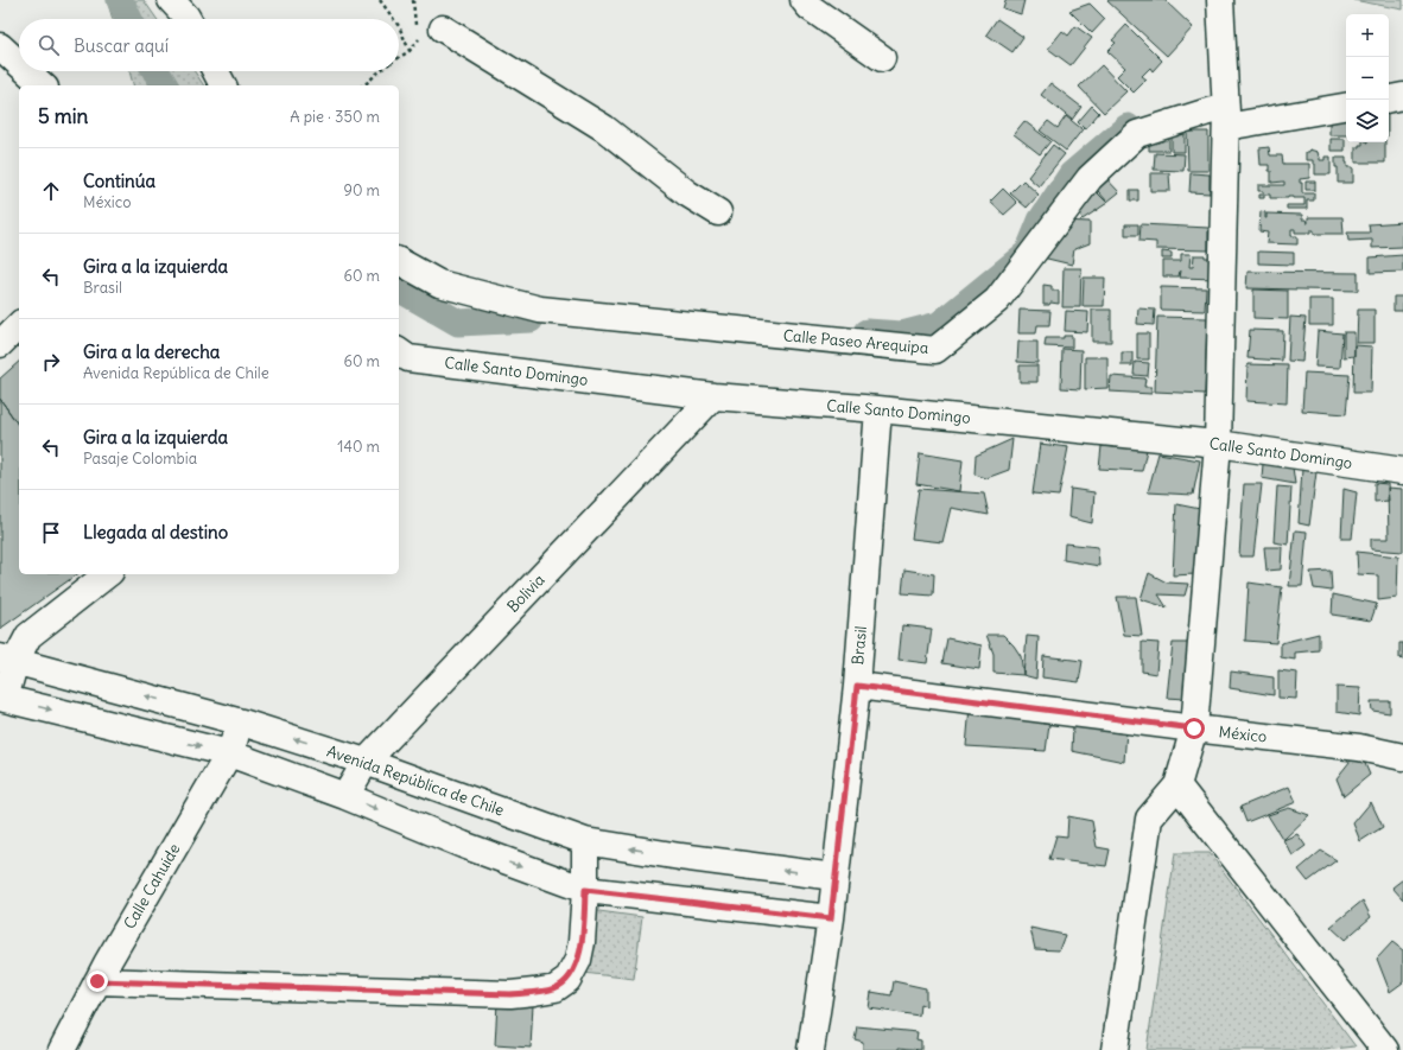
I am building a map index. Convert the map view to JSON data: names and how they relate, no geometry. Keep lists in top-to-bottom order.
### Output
{
  "streets": {
    "street": [
      "Calle Paseo Arequipa",
      "Calle Santo Domingo",
      "Bolivia",
      "Brasil",
      "México",
      "Avenida República de Chile",
      "Calle Cahuide"
    ]
  },
  "crossings": [
    ["Calle Santo Domingo", "Bolivia"],
    ["Calle Santo Domingo", "Brasil"],
    ["Bolivia", "Avenida República de Chile"],
    ["Brasil", "México"],
    ["Brasil", "Avenida República de Chile"],
    ["Avenida República de Chile", "Calle Cahuide"]
  ],
  "page": {
    "map_buttons": ["+", "−"],
    "search": "Buscar aquí",
    "heading": ["5 min", "A pie · 350 m"],
    "list": [
      ["Continúa", "México", "90 m"],
      ["Gira a la izquierda", "Brasil", "60 m"],
      ["Gira a la derecha", "Avenida República de Chile", "60 m"],
      ["Gira a la izquierda", "Pasaje Colombia", "140 m"],
      "Llegada al destino"
    ]
  }
}
